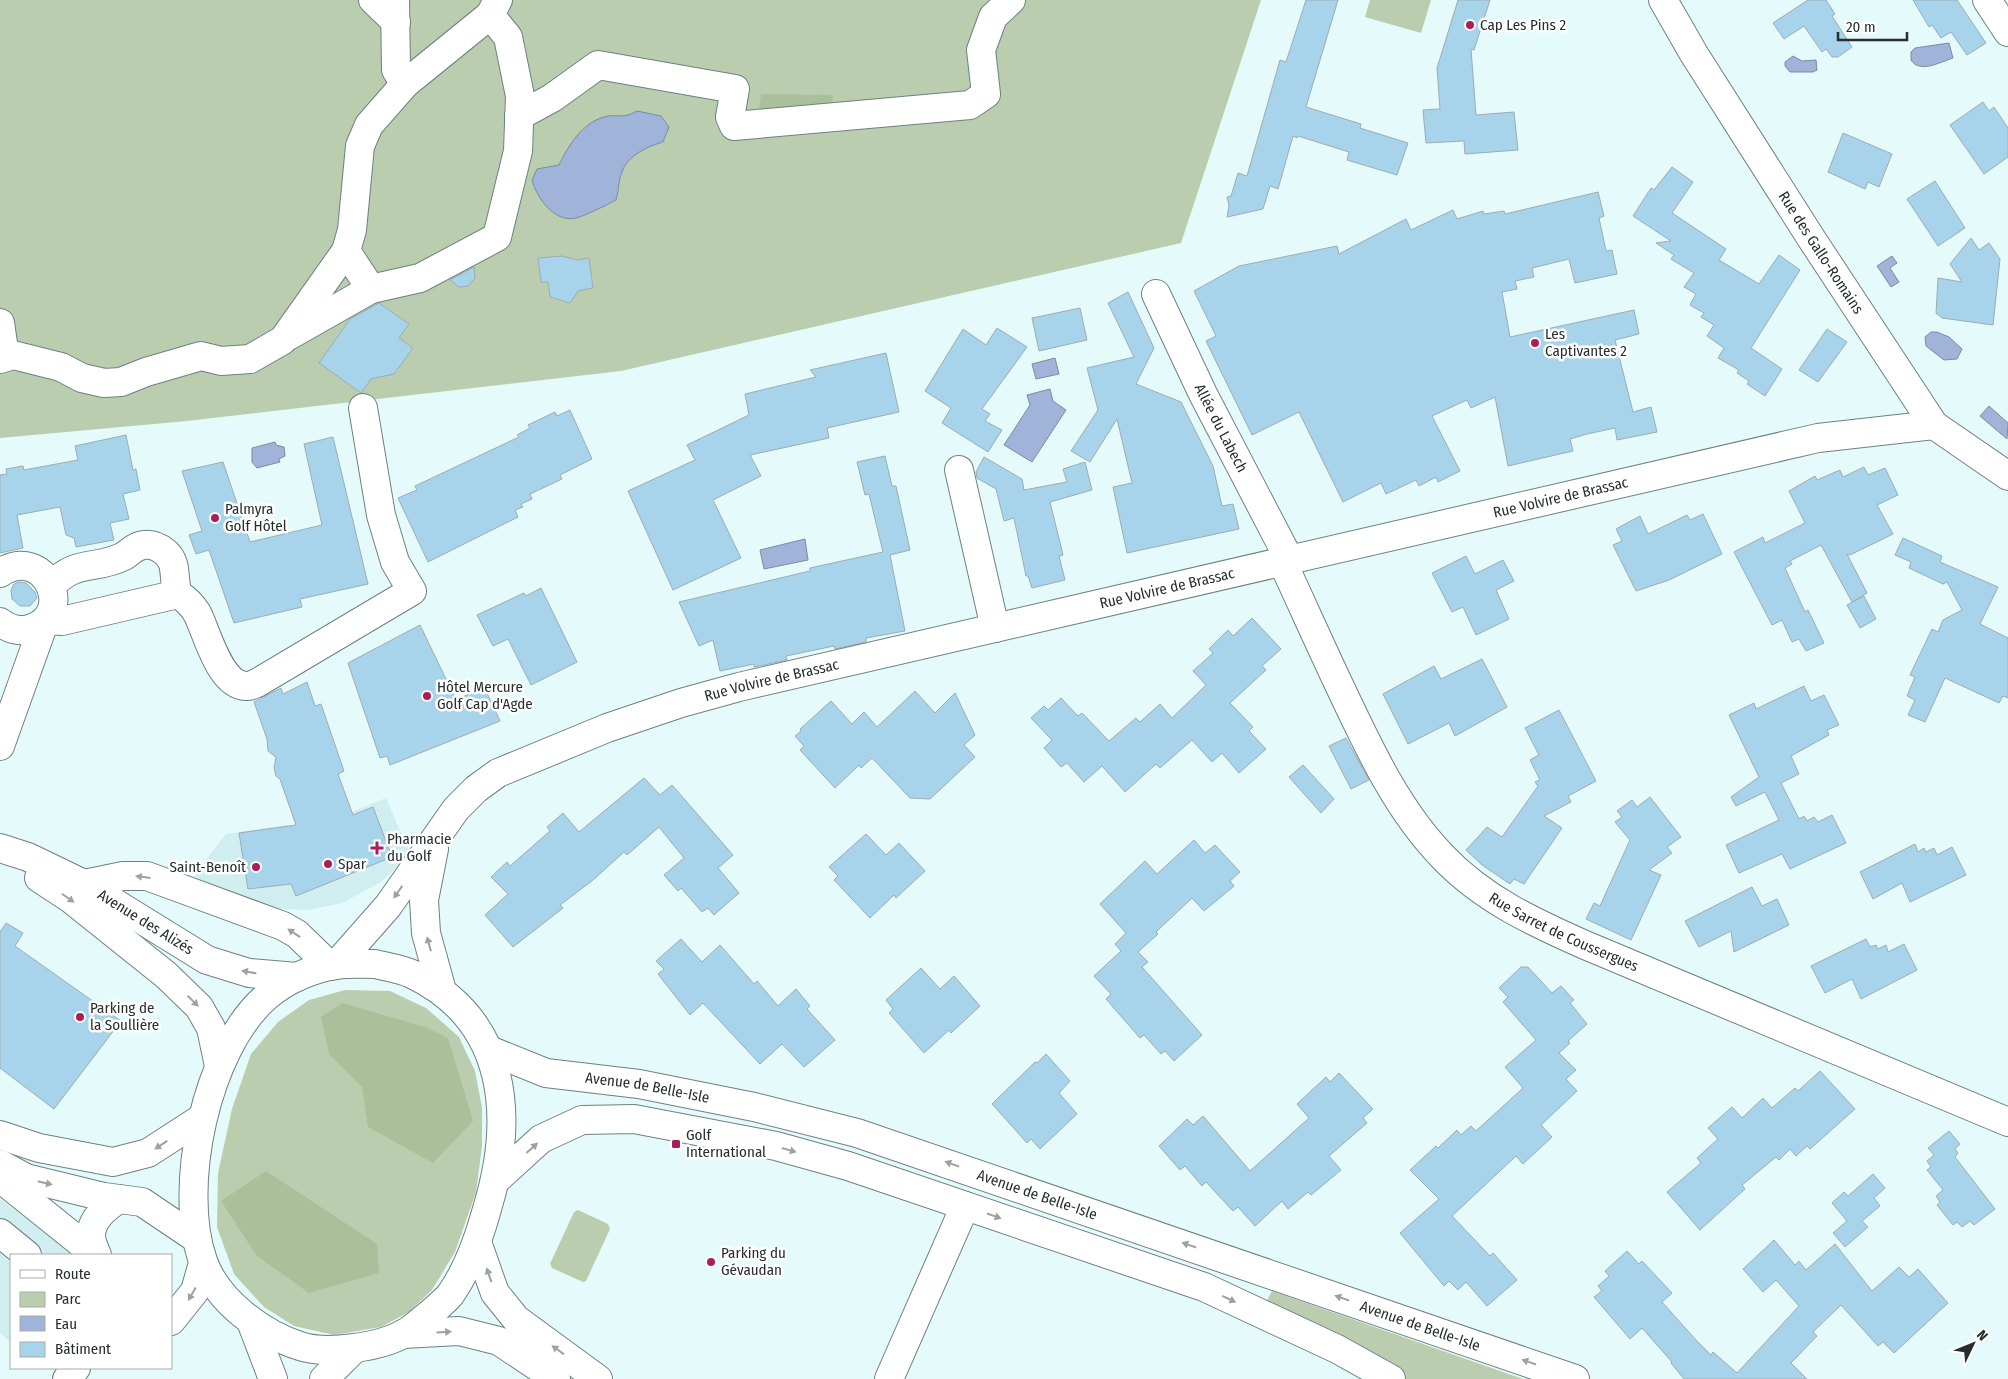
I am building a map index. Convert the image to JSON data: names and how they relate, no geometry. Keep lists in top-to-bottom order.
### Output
{
  "streets": {
    "street": [
      "Rue des Gallo-Romains",
      "Allée du Labech",
      "Rue Volvire de Brassac",
      "Avenue des Alizés",
      "Rue Sarret de Coussergues",
      "Avenue de Belle-Isle"
    ]
  },
  "crossings": [
    ["Rue des Gallo-Romains", "Rue Volvire de Brassac"],
    ["Allée du Labech", "Rue Volvire de Brassac"],
    ["Allée du Labech", "Rue Sarret de Coussergues"],
    ["Rue Volvire de Brassac", "Rue Sarret de Coussergues"]
  ],
  "places": {
    "other": [
      "Cap Les Pins 2",
      "Les Captivantes 2",
      "Palmyra Golf Hôtel",
      "Hôtel Mercure Golf Cap d'Agde",
      "Spar",
      "Saint-Benoît",
      "Parking de la Soullière",
      "Parking du Gévaudan"
    ],
    "health": ["Pharmacie du Golf"],
    "transit": ["Golf International"]
  },
  "legend": [
    "Route",
    "Parc",
    "Eau",
    "Bâtiment"
  ],
  "scale_bar": "20 m",
  "north": "top right"
}
